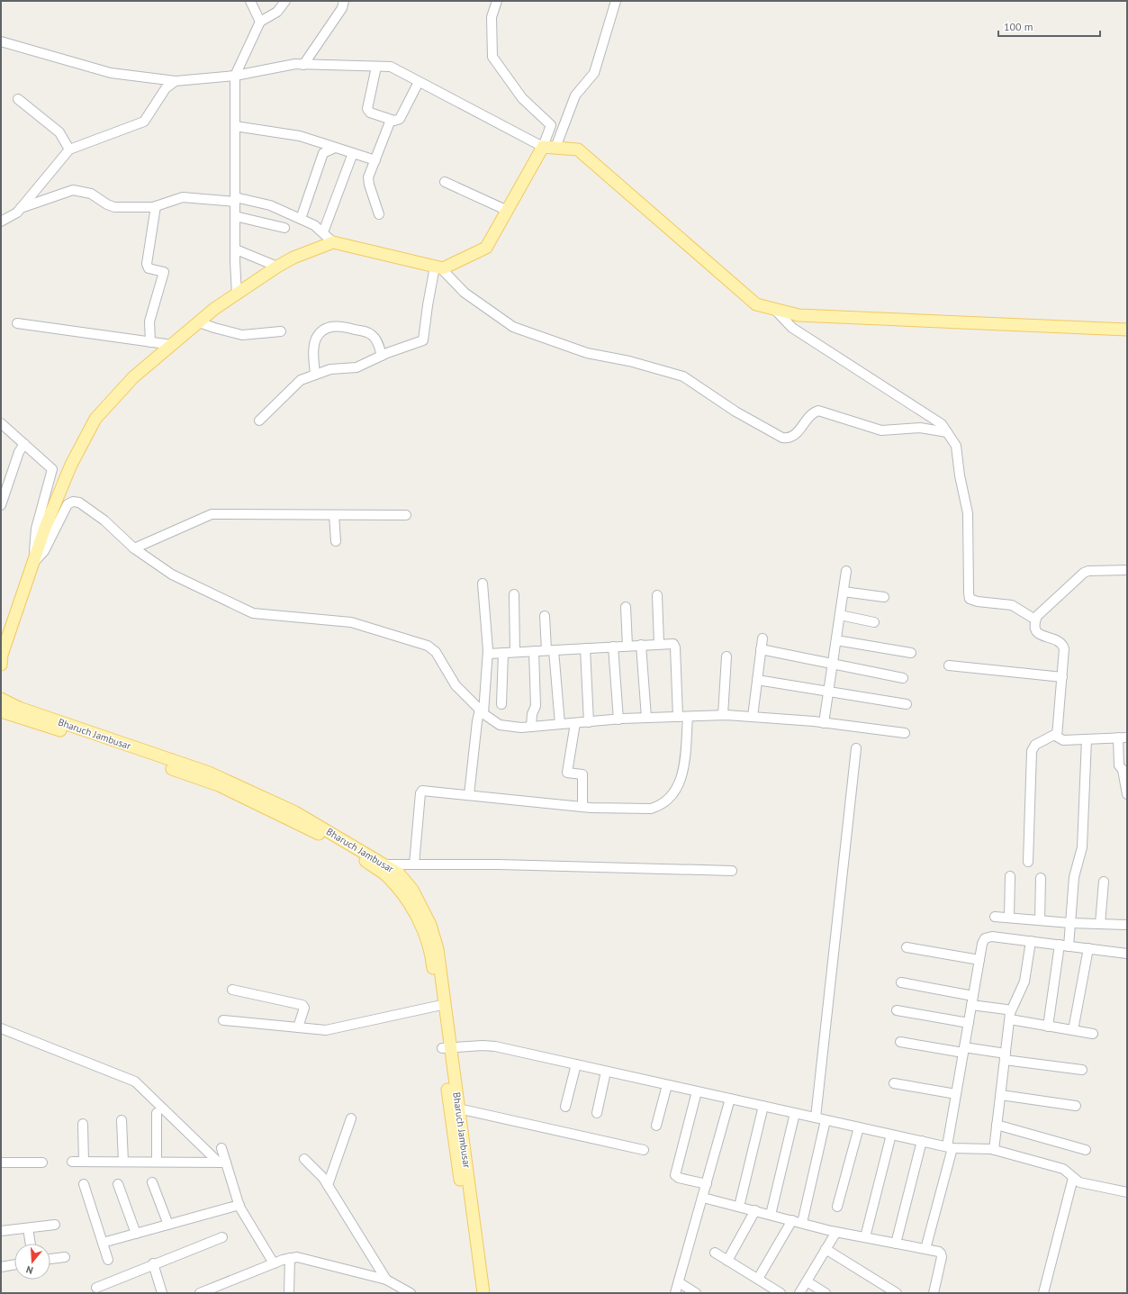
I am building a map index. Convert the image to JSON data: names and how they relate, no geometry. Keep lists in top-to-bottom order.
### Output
{
  "streets": {
    "main road": ["Bharuch Jambusar"]
  },
  "scale_bar": "100 m",
  "north": "bottom"
}
